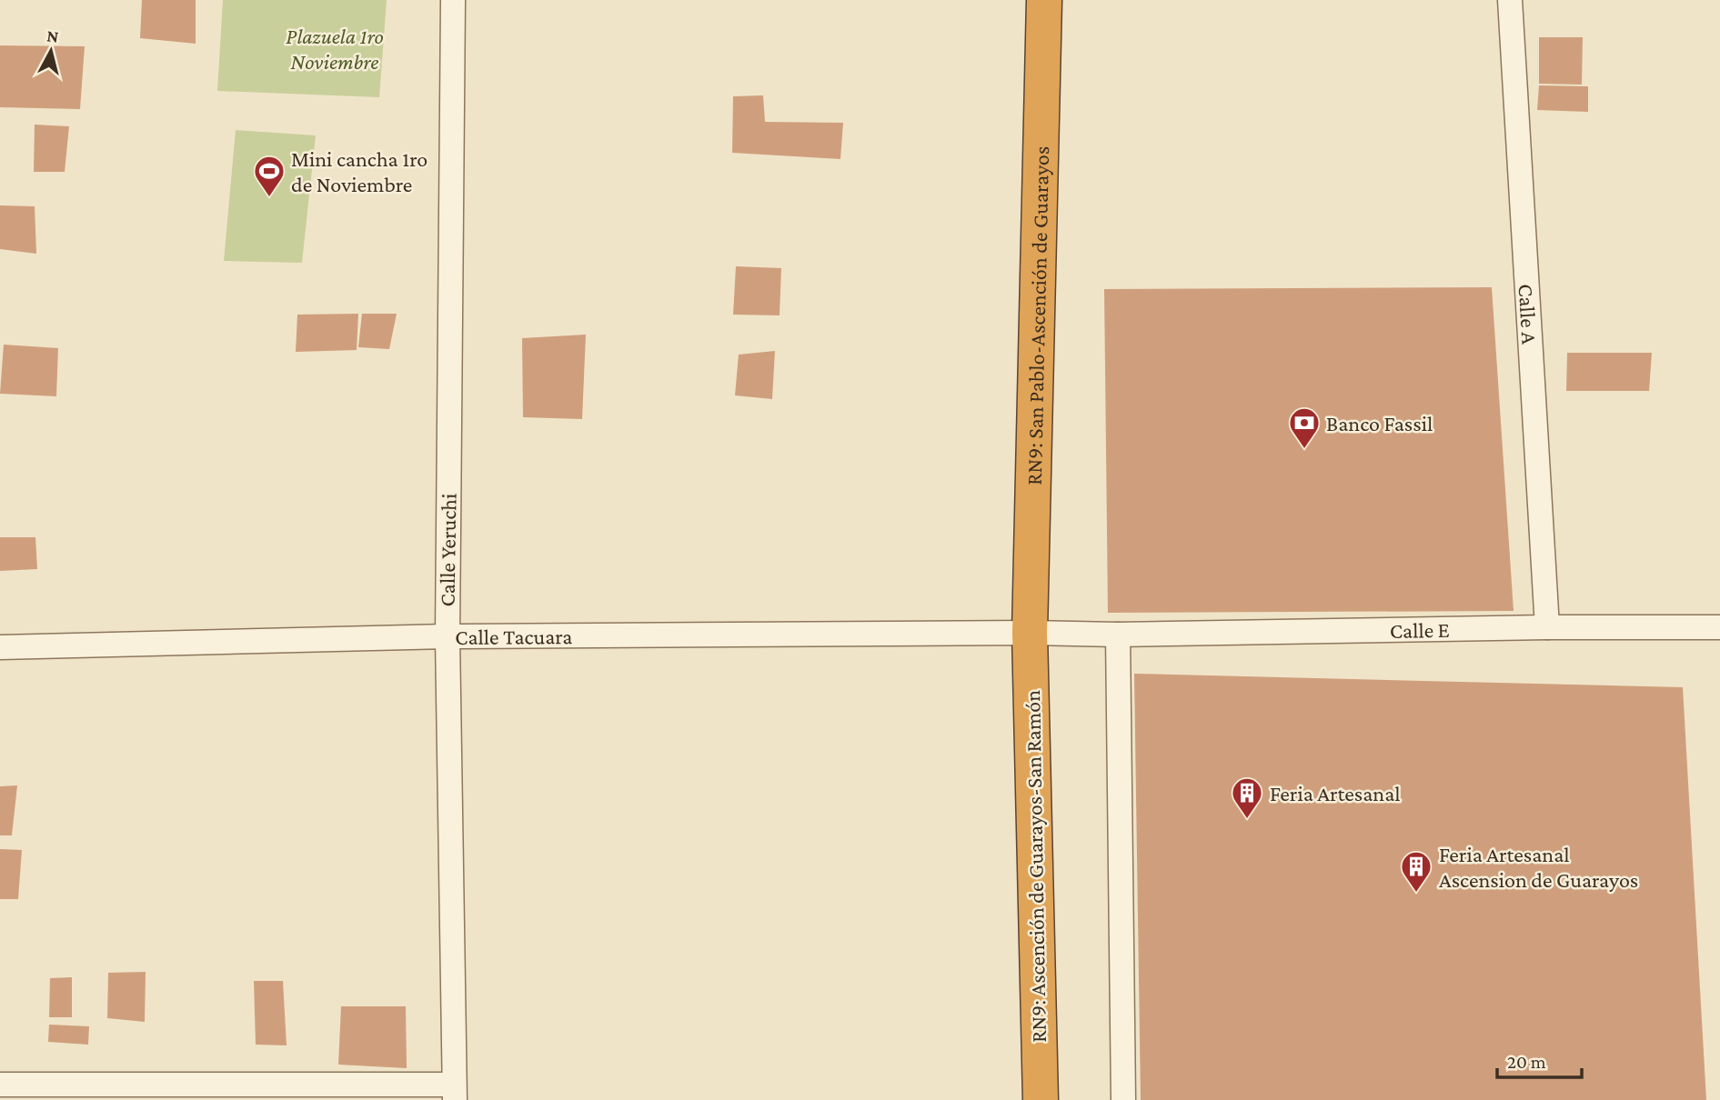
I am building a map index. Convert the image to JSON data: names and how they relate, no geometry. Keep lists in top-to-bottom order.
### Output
{
  "streets": {
    "highway": ["RN9: San Pablo-Ascención de Guarayos", "RN9: Ascención de Guarayos-San Ramón"],
    "street": [
      "Calle A",
      "Calle Yeruchi",
      "Calle E",
      "Calle Tacuara"
    ]
  },
  "crossings": [
    ["Calle A", "Calle E"],
    ["RN9: San Pablo-Ascención de Guarayos", "Calle E"],
    ["RN9: San Pablo-Ascención de Guarayos", "Calle Tacuara"],
    ["RN9: San Pablo-Ascención de Guarayos", "RN9: Ascención de Guarayos-San Ramón"],
    ["Calle Yeruchi", "Calle Tacuara"],
    ["Calle E", "Calle Tacuara"],
    ["Calle E", "RN9: Ascención de Guarayos-San Ramón"],
    ["Calle Tacuara", "RN9: Ascención de Guarayos-San Ramón"]
  ],
  "parks": ["Plazuela 1ro Noviembre"],
  "places": {
    "sports": ["Mini cancha 1ro de Noviembre"],
    "bank": ["Banco Fassil"],
    "building": ["Feria Artesanal", "Feria Artesanal Ascension de Guarayos"]
  },
  "scale_bar": "20 m",
  "north": "top"
}
